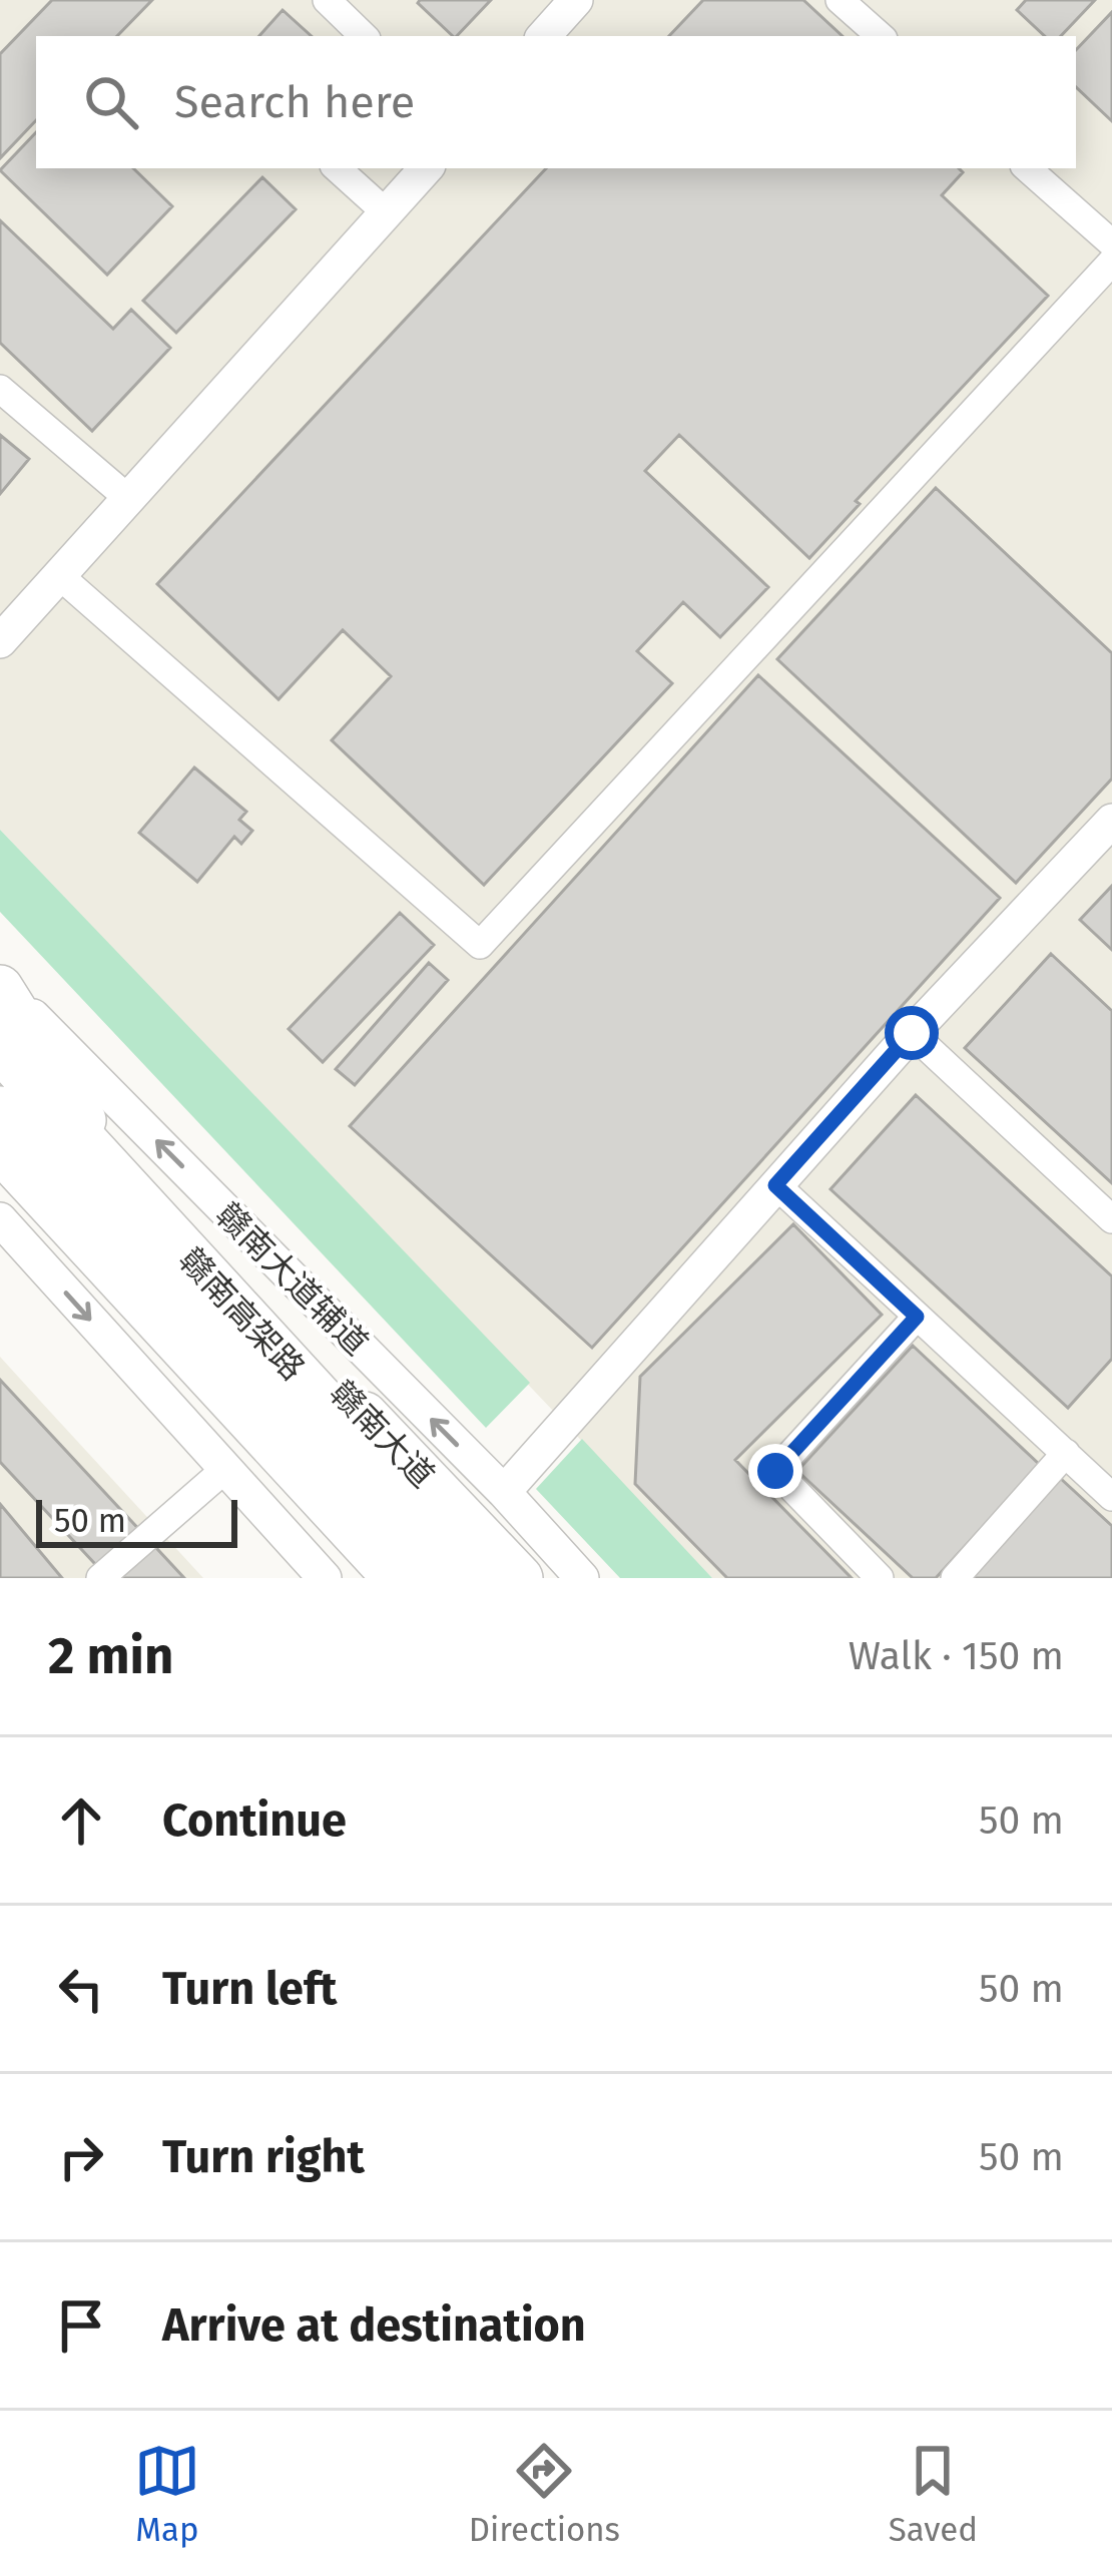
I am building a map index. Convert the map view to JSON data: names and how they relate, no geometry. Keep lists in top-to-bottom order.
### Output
{
  "streets": {
    "main road": ["赣南高架路", "赣南大道"],
    "street": ["赣南大道辅道"]
  },
  "scale_bar": "50 m",
  "page": {
    "search": "Search here",
    "scale": "50 m",
    "heading": ["2 min", "Walk · 150 m"],
    "list": [
      ["Continue", "50 m"],
      ["Turn left", "50 m"],
      ["Turn right", "50 m"],
      "Arrive at destination"
    ],
    "nav": ["Map", "Directions", "Saved"]
  }
}
